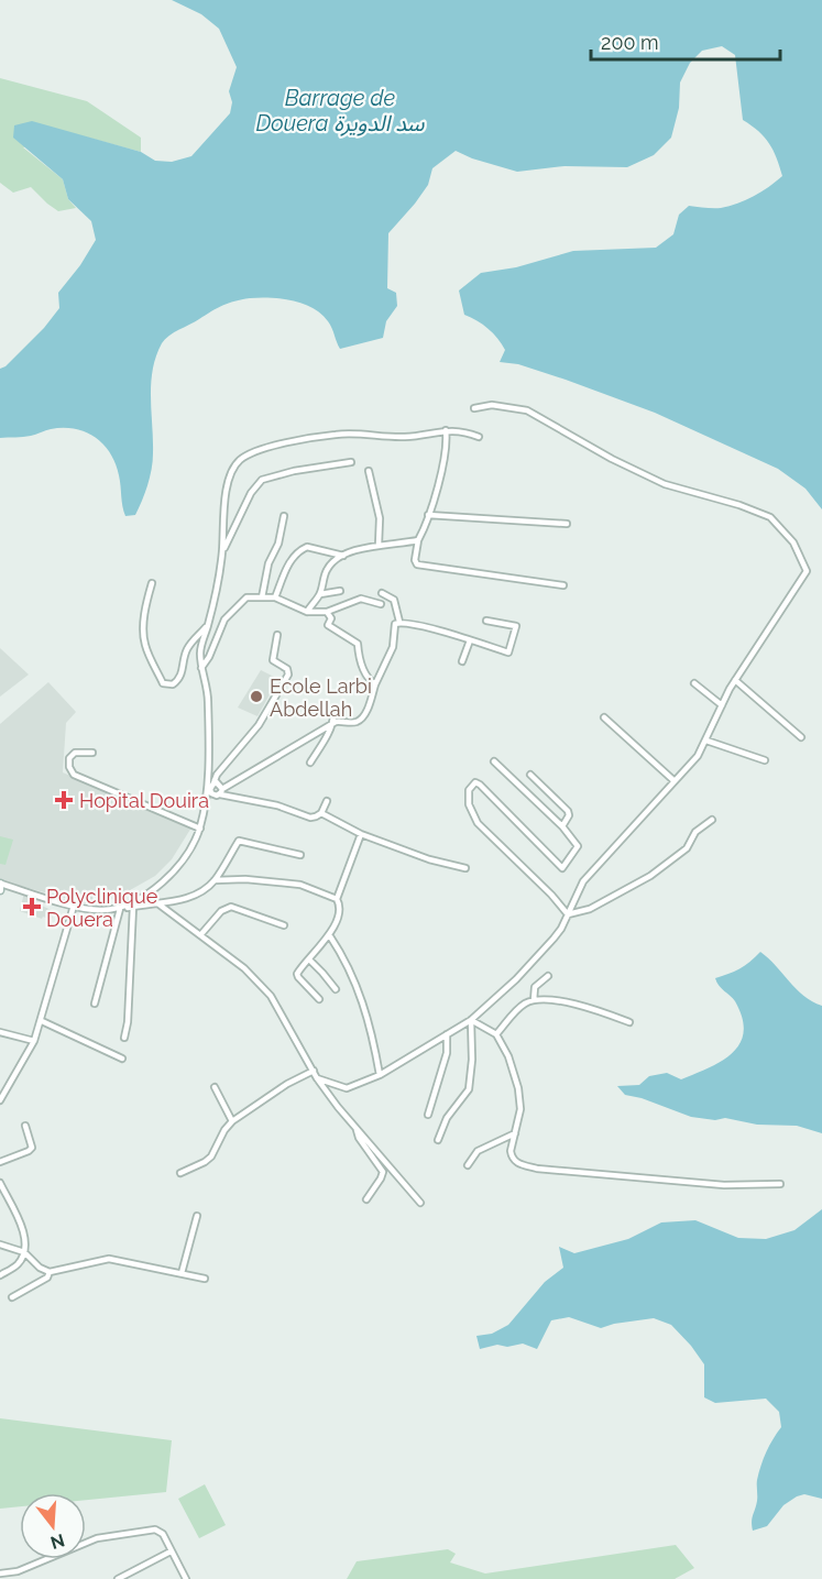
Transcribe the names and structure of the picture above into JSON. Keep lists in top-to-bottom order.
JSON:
{
  "water": ["Barrage de Douera سد الدويرة"],
  "places": {
    "other": ["Ecole Larbi Abdellah"],
    "health": ["Hopital Douira", "Polyclinique Douera"]
  },
  "scale_bar": "200 m",
  "north": "bottom"
}
